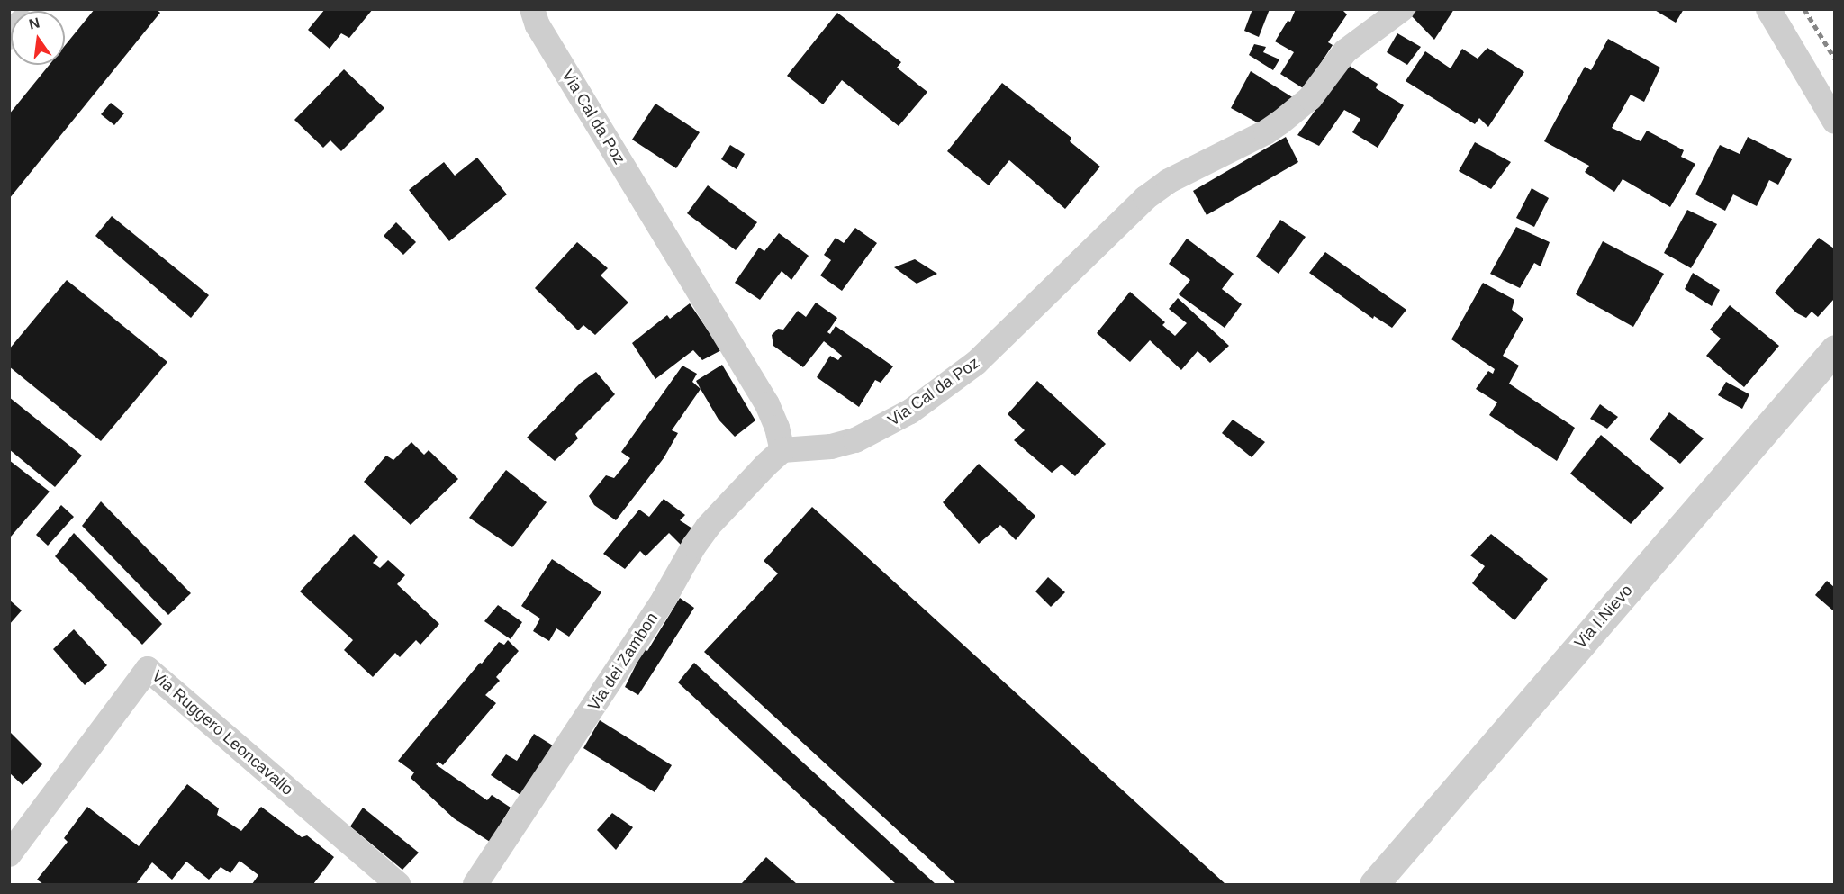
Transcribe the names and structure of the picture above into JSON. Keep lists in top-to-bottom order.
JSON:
{
  "streets": {
    "street": [
      "Via Cal da Poz",
      "Via I.Nievo",
      "Via dei Zambon",
      "Via Ruggero Leoncavallo"
    ]
  },
  "crossings": [
    ["Via Cal da Poz", "Via dei Zambon"]
  ],
  "north": "top"
}
